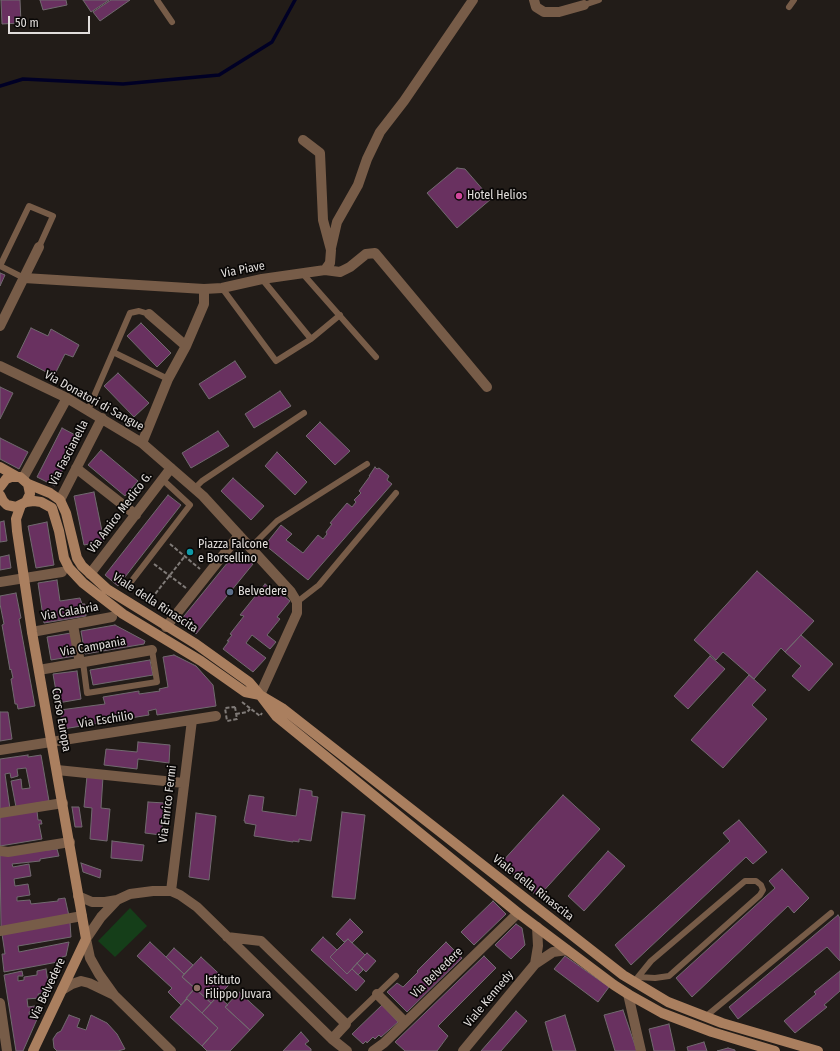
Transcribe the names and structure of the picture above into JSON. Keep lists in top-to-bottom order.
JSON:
{
  "streets": {
    "street": [
      "Via Piave",
      "Via Donatori di Sangue",
      "Via Fascianella",
      "Via Amico Medico G.",
      "Viale della Rinascita",
      "Via Calabria",
      "Via Campania",
      "Corso Europa",
      "Via Eschilio",
      "Via Enrico Fermi",
      "Via Belvedere",
      "Viale Kennedy"
    ]
  },
  "crossings": [
    ["Via Donatori di Sangue", "Via Fascianella"],
    ["Via Donatori di Sangue", "Via Amico Medico G."],
    ["Via Fascianella", "Viale della Rinascita"],
    ["Via Amico Medico G.", "Viale della Rinascita"],
    ["Viale della Rinascita", "Corso Europa"],
    ["Viale della Rinascita", "Via Belvedere"],
    ["Viale della Rinascita", "Viale Kennedy"],
    ["Via Calabria", "Corso Europa"],
    ["Via Campania", "Corso Europa"],
    ["Corso Europa", "Via Eschilio"],
    ["Corso Europa", "Via Belvedere"],
    ["Via Eschilio", "Via Enrico Fermi"]
  ],
  "places": [
    "Hotel Helios",
    "Piazza Falcone e Borsellino",
    "Belvedere",
    "Istituto Filippo Juvara"
  ],
  "scale_bar": "50 m"
}
